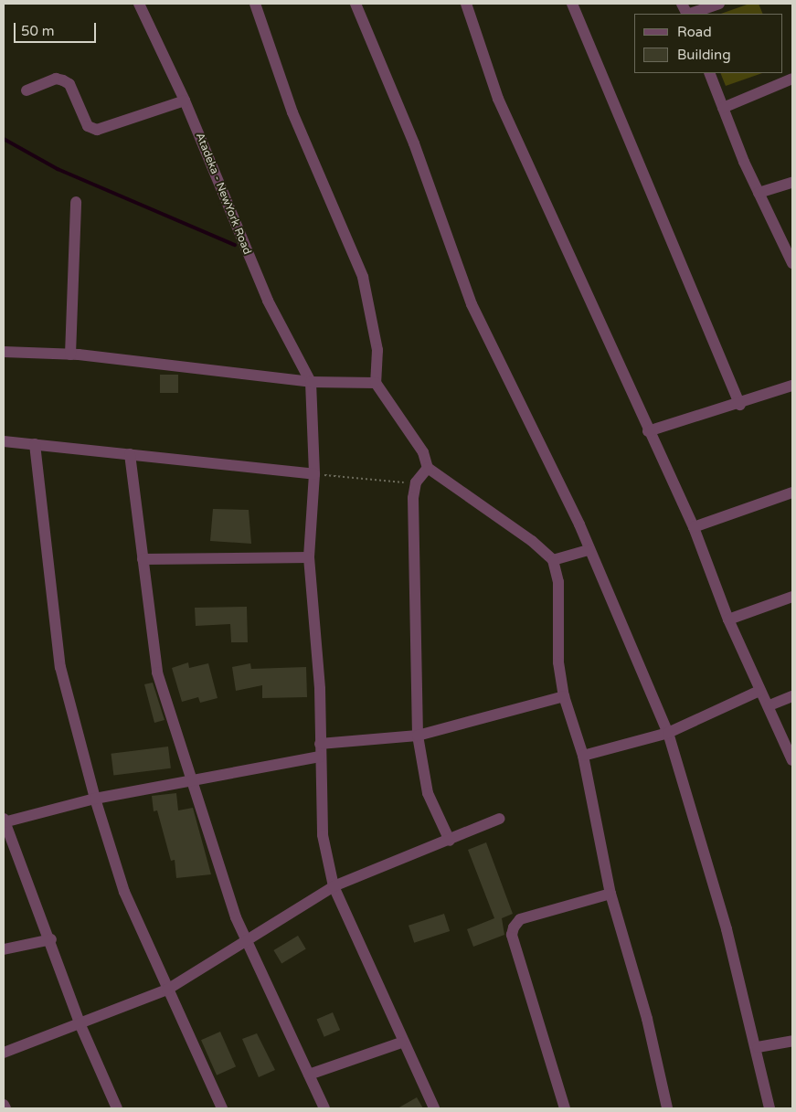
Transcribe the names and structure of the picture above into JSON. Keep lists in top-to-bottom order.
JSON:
{
  "streets": {
    "street": ["Atadeka - NewYork Road"]
  },
  "legend": ["Road", "Building"],
  "scale_bar": "50 m"
}
